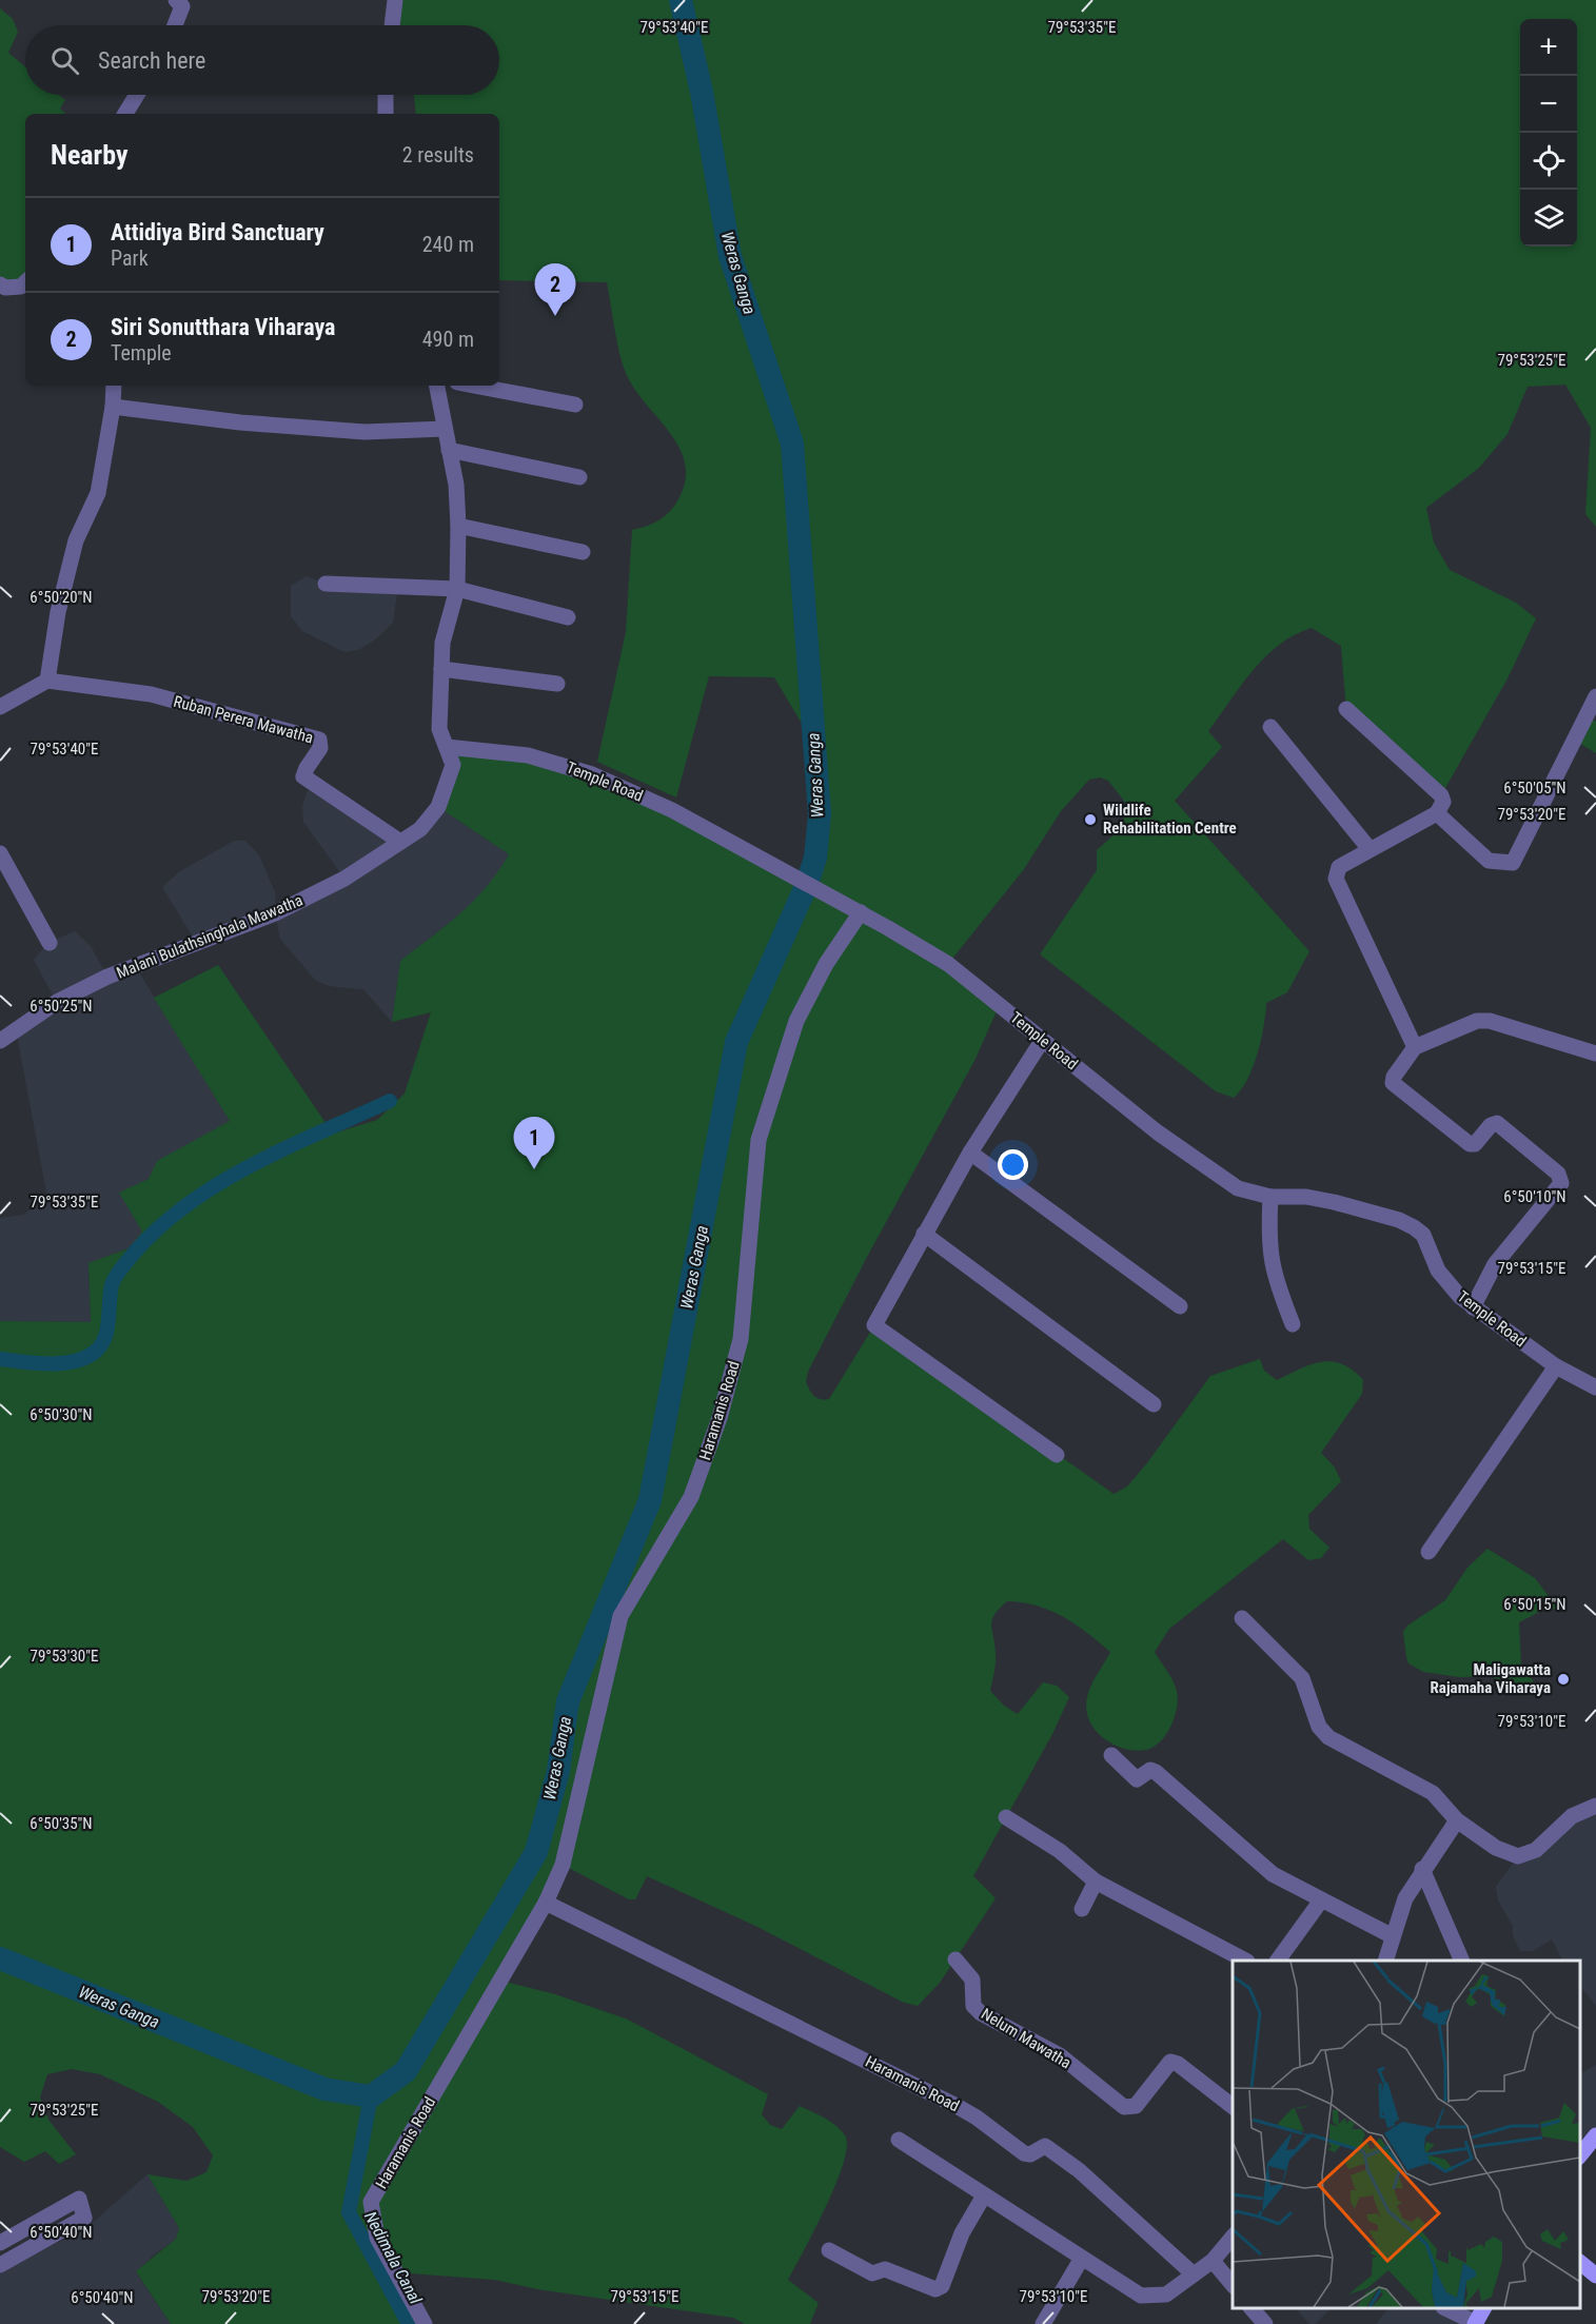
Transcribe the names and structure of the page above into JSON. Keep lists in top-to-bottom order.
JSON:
{
  "streets": {
    "street": [
      "Ruban Perera Mawatha",
      "Temple Road",
      "Malani Bulathsinghala Mawatha",
      "Haramanis Road",
      "Nelum Mawatha"
    ]
  },
  "crossings": [
    ["Ruban Perera Mawatha", "Malani Bulathsinghala Mawatha"],
    ["Temple Road", "Malani Bulathsinghala Mawatha"],
    ["Temple Road", "Haramanis Road"]
  ],
  "water": ["Weras Ganga", "Nedimala Canal"],
  "places": ["Wildlife Rehabilitation Centre", "Maligawatta Rajamaha Viharaya"],
  "page": {
    "map_buttons": ["+", "−"],
    "search": "Search here",
    "heading": ["Nearby", "2 results"],
    "list": [
      {
        "mark": "1",
        "name": "Attidiya Bird Sanctuary",
        "note": "Park",
        "value": "240 m"
      },
      {
        "mark": "2",
        "name": "Siri Sonutthara Viharaya",
        "note": "Temple",
        "value": "490 m"
      }
    ],
    "pins": ["2", "1"]
  },
  "coordinates": [
    "79°53'40\"E",
    "79°53'35\"E",
    "79°53'25\"E",
    "6°50'20\"N",
    "6°50'05\"N",
    "79°53'20\"E",
    "6°50'25\"N",
    "6°50'10\"N",
    "79°53'15\"E",
    "6°50'30\"N",
    "6°50'15\"N",
    "79°53'30\"E",
    "79°53'10\"E",
    "6°50'35\"N",
    "6°50'40\"N"
  ]
}
